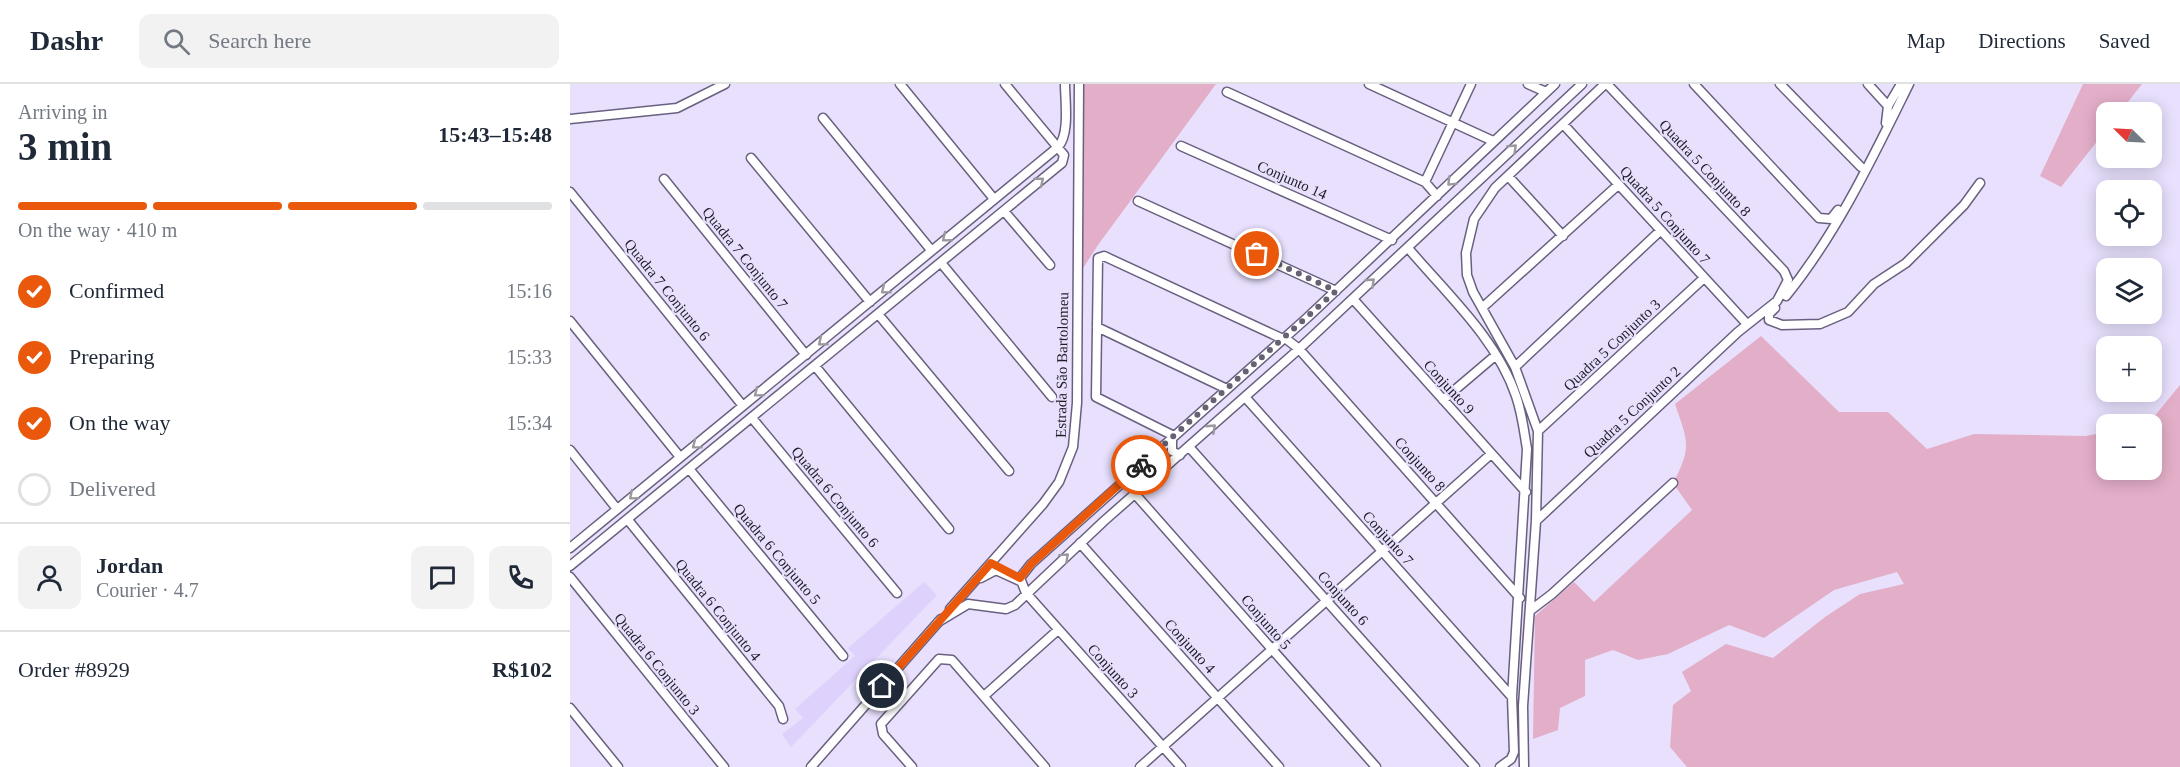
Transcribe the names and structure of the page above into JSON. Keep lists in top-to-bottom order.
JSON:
{
  "streets": {
    "street": [
      "Quadra 5 Conjunto 8",
      "Conjunto 14",
      "Quadra 5 Conjunto 7",
      "Quadra 7 Conjunto 7",
      "Quadra 7 Conjunto 6",
      "Quadra 5 Conjunto 3",
      "Estrada São Bartolomeu",
      "Conjunto 9",
      "Quadra 5 Conjunto 2",
      "Conjunto 8",
      "Quadra 6 Conjunto 6",
      "Conjunto 7",
      "Quadra 6 Conjunto 5",
      "Conjunto 6",
      "Quadra 6 Conjunto 4",
      "Conjunto 5",
      "Conjunto 4",
      "Quadra 6 Conjunto 3",
      "Conjunto 3"
    ]
  },
  "crossings": [
    ["Quadra 5 Conjunto 8", "Quadra 5 Conjunto 2"],
    ["Quadra 5 Conjunto 7", "Quadra 5 Conjunto 3"],
    ["Quadra 5 Conjunto 7", "Quadra 5 Conjunto 2"]
  ],
  "north": "top left",
  "page": {
    "header": "Dashr",
    "search": "Search here",
    "nav": ["Map", "Directions", "Saved"],
    "heading": ["3 min", "Arriving in", "15:43–15:48"],
    "panel": [
      "Jordan",
      "Courier · 4.7",
      "Order #8929",
      "R$102"
    ],
    "map_buttons": ["+", "−"],
    "bar": "On the way · 410 m",
    "list": [
      ["Confirmed", "15:16"],
      ["Preparing", "15:33"],
      ["On the way", "15:34"],
      "Delivered"
    ]
  }
}
